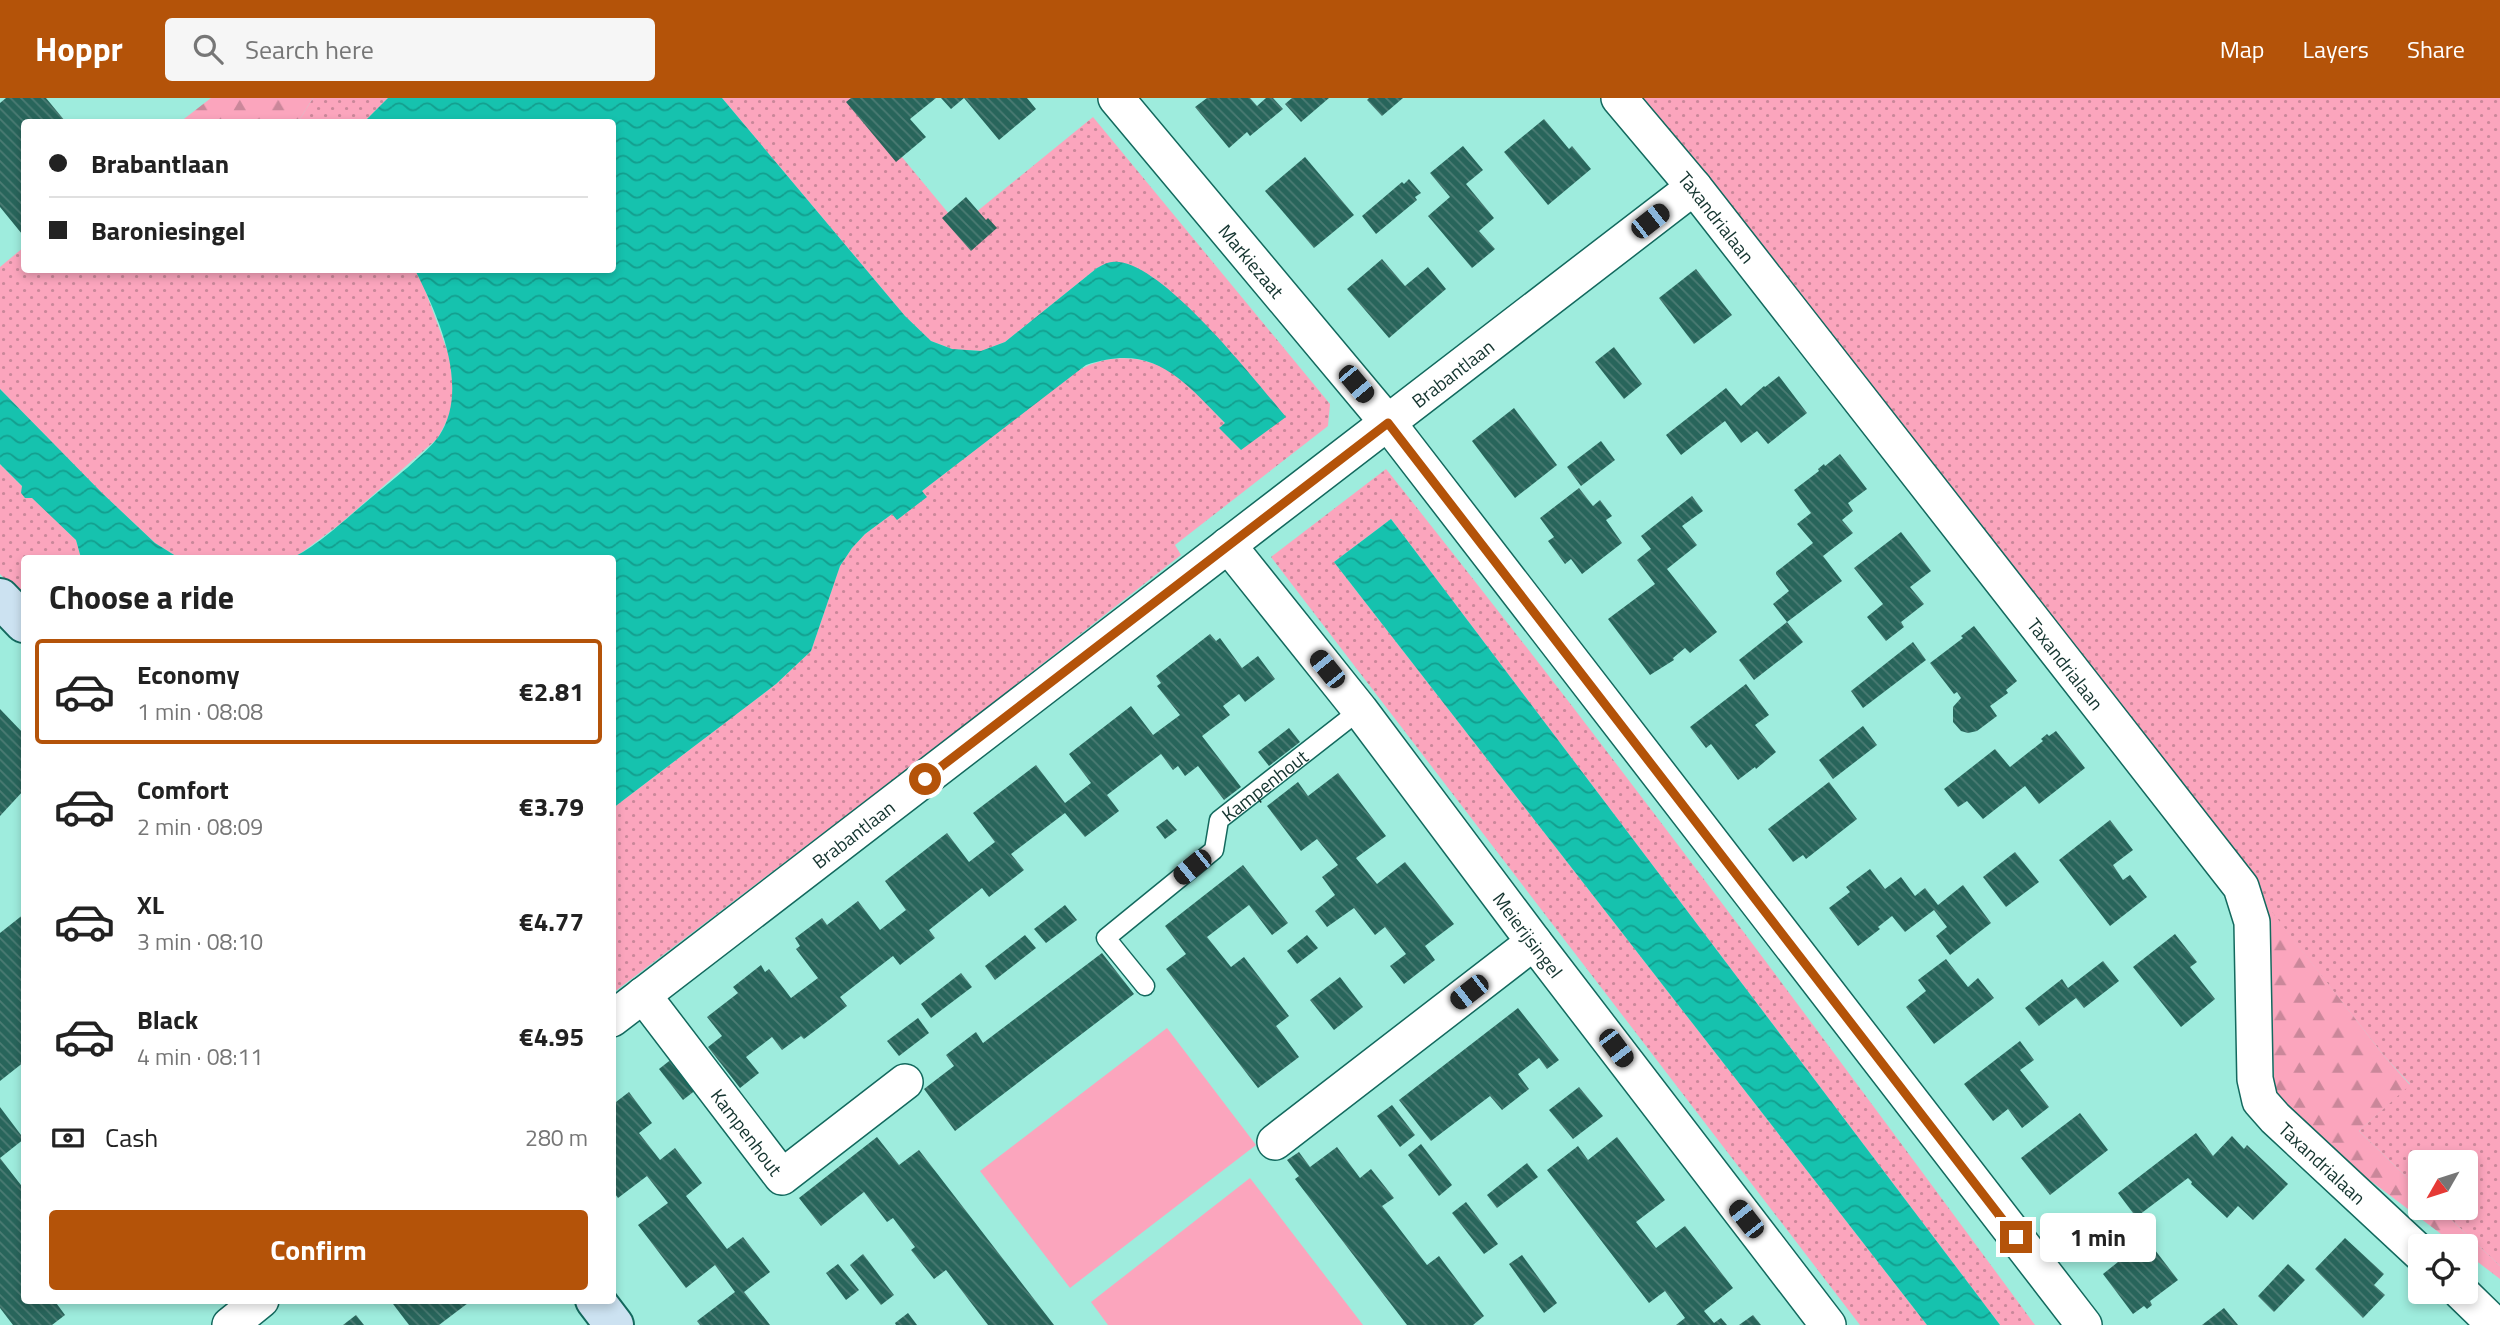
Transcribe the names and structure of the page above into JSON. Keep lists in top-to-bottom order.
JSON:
{
  "streets": {
    "street": [
      "Taxandrialaan",
      "Markiezaat",
      "Brabantlaan",
      "Kampenhout",
      "Meierijsingel"
    ]
  },
  "crossings": [
    ["Taxandrialaan", "Brabantlaan"],
    ["Markiezaat", "Brabantlaan"],
    ["Brabantlaan", "Kampenhout"],
    ["Brabantlaan", "Meierijsingel"],
    ["Kampenhout", "Meierijsingel"]
  ],
  "north": "bottom left",
  "page": {
    "header": "Hoppr",
    "search": "Search here",
    "nav": ["Map", "Layers", "Share"],
    "banner": ["Brabantlaan", "Baroniesingel"],
    "heading": "Choose a ride",
    "list": [
      {
        "name": "Economy",
        "note": "1 min · 08:08",
        "value": "€2.81"
      },
      {
        "name": "Comfort",
        "note": "2 min · 08:09",
        "value": "€3.79"
      },
      {
        "name": "XL",
        "note": "3 min · 08:10",
        "value": "€4.77"
      },
      {
        "name": "Black",
        "note": "4 min · 08:11",
        "value": "€4.95"
      }
    ],
    "pay": ["Cash", "280 m"],
    "buttons": "Confirm",
    "bubble": "1 min"
  }
}
